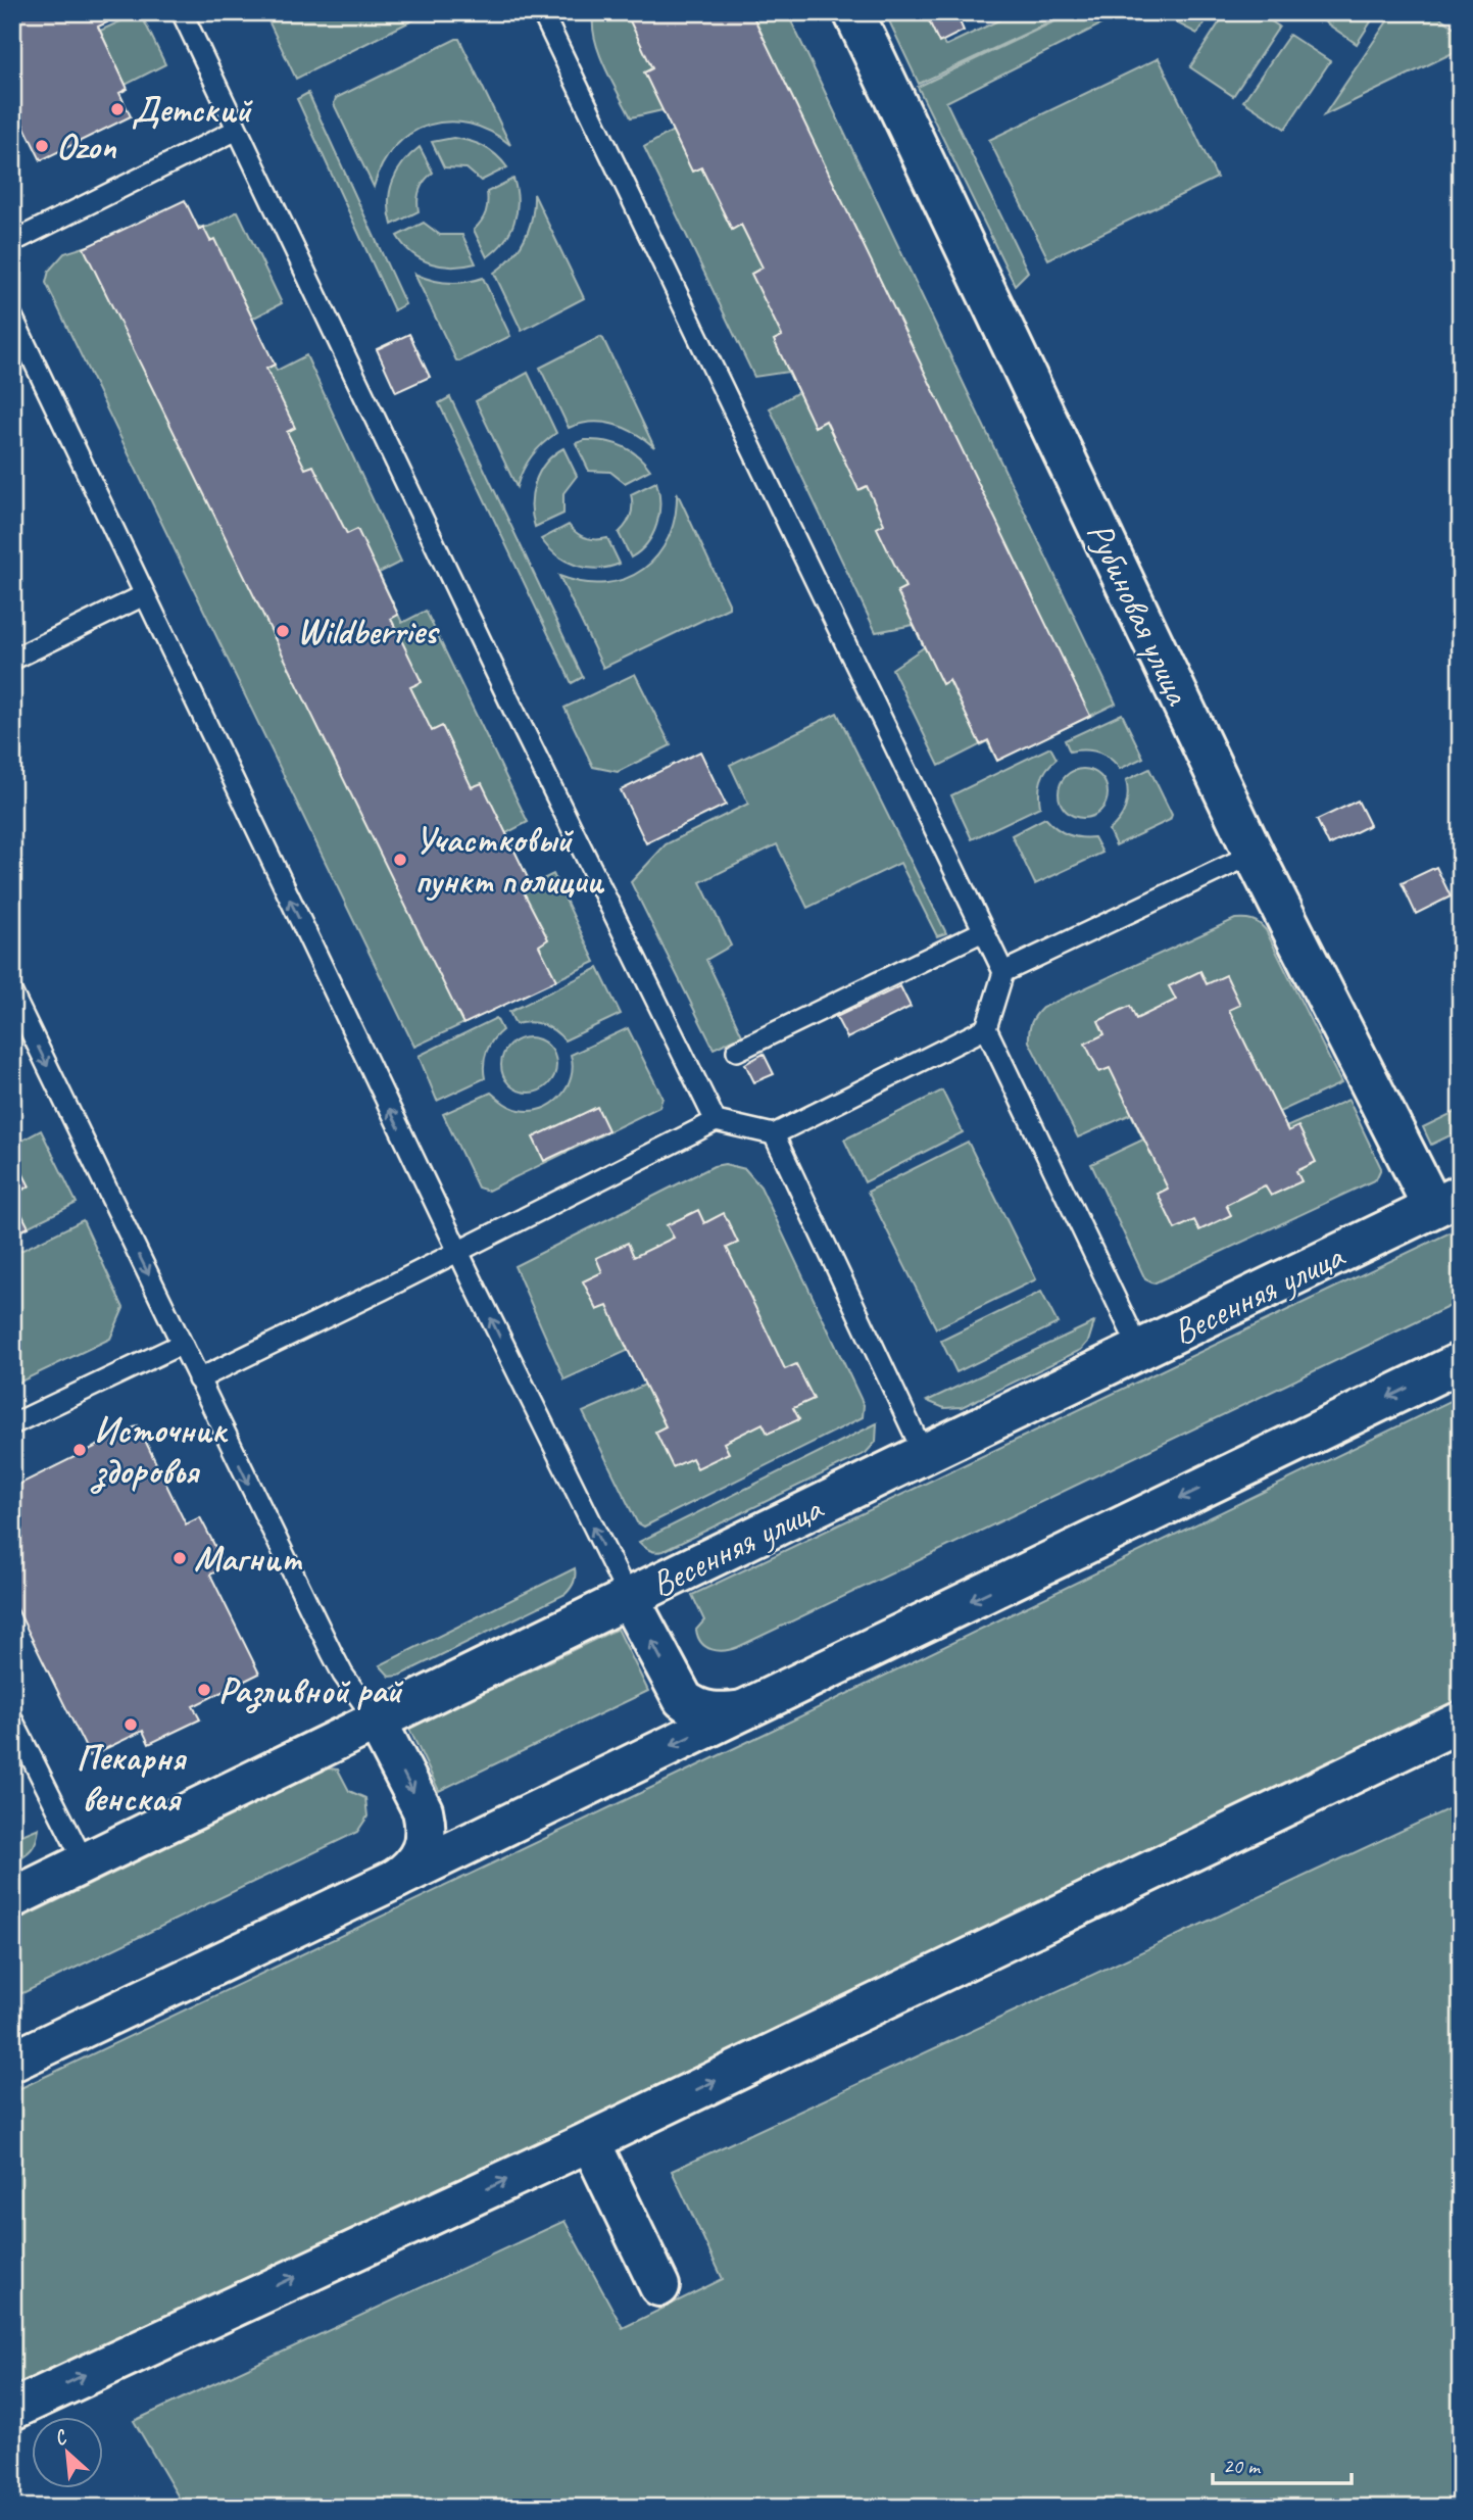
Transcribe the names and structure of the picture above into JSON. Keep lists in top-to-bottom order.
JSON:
{
  "streets": {
    "street": ["Рубиновая улица", "Весенняя улица"]
  },
  "crossings": [
    ["Рубиновая улица", "Весенняя улица"]
  ],
  "places": [
    "Детский",
    "Ozon",
    "Wildberries",
    "Участковый пункт полиции",
    "Источник здоровья",
    "Магнит",
    "Разливной рай",
    "Пекарня венская"
  ],
  "scale_bar": "20 m",
  "north": "top left"
}
